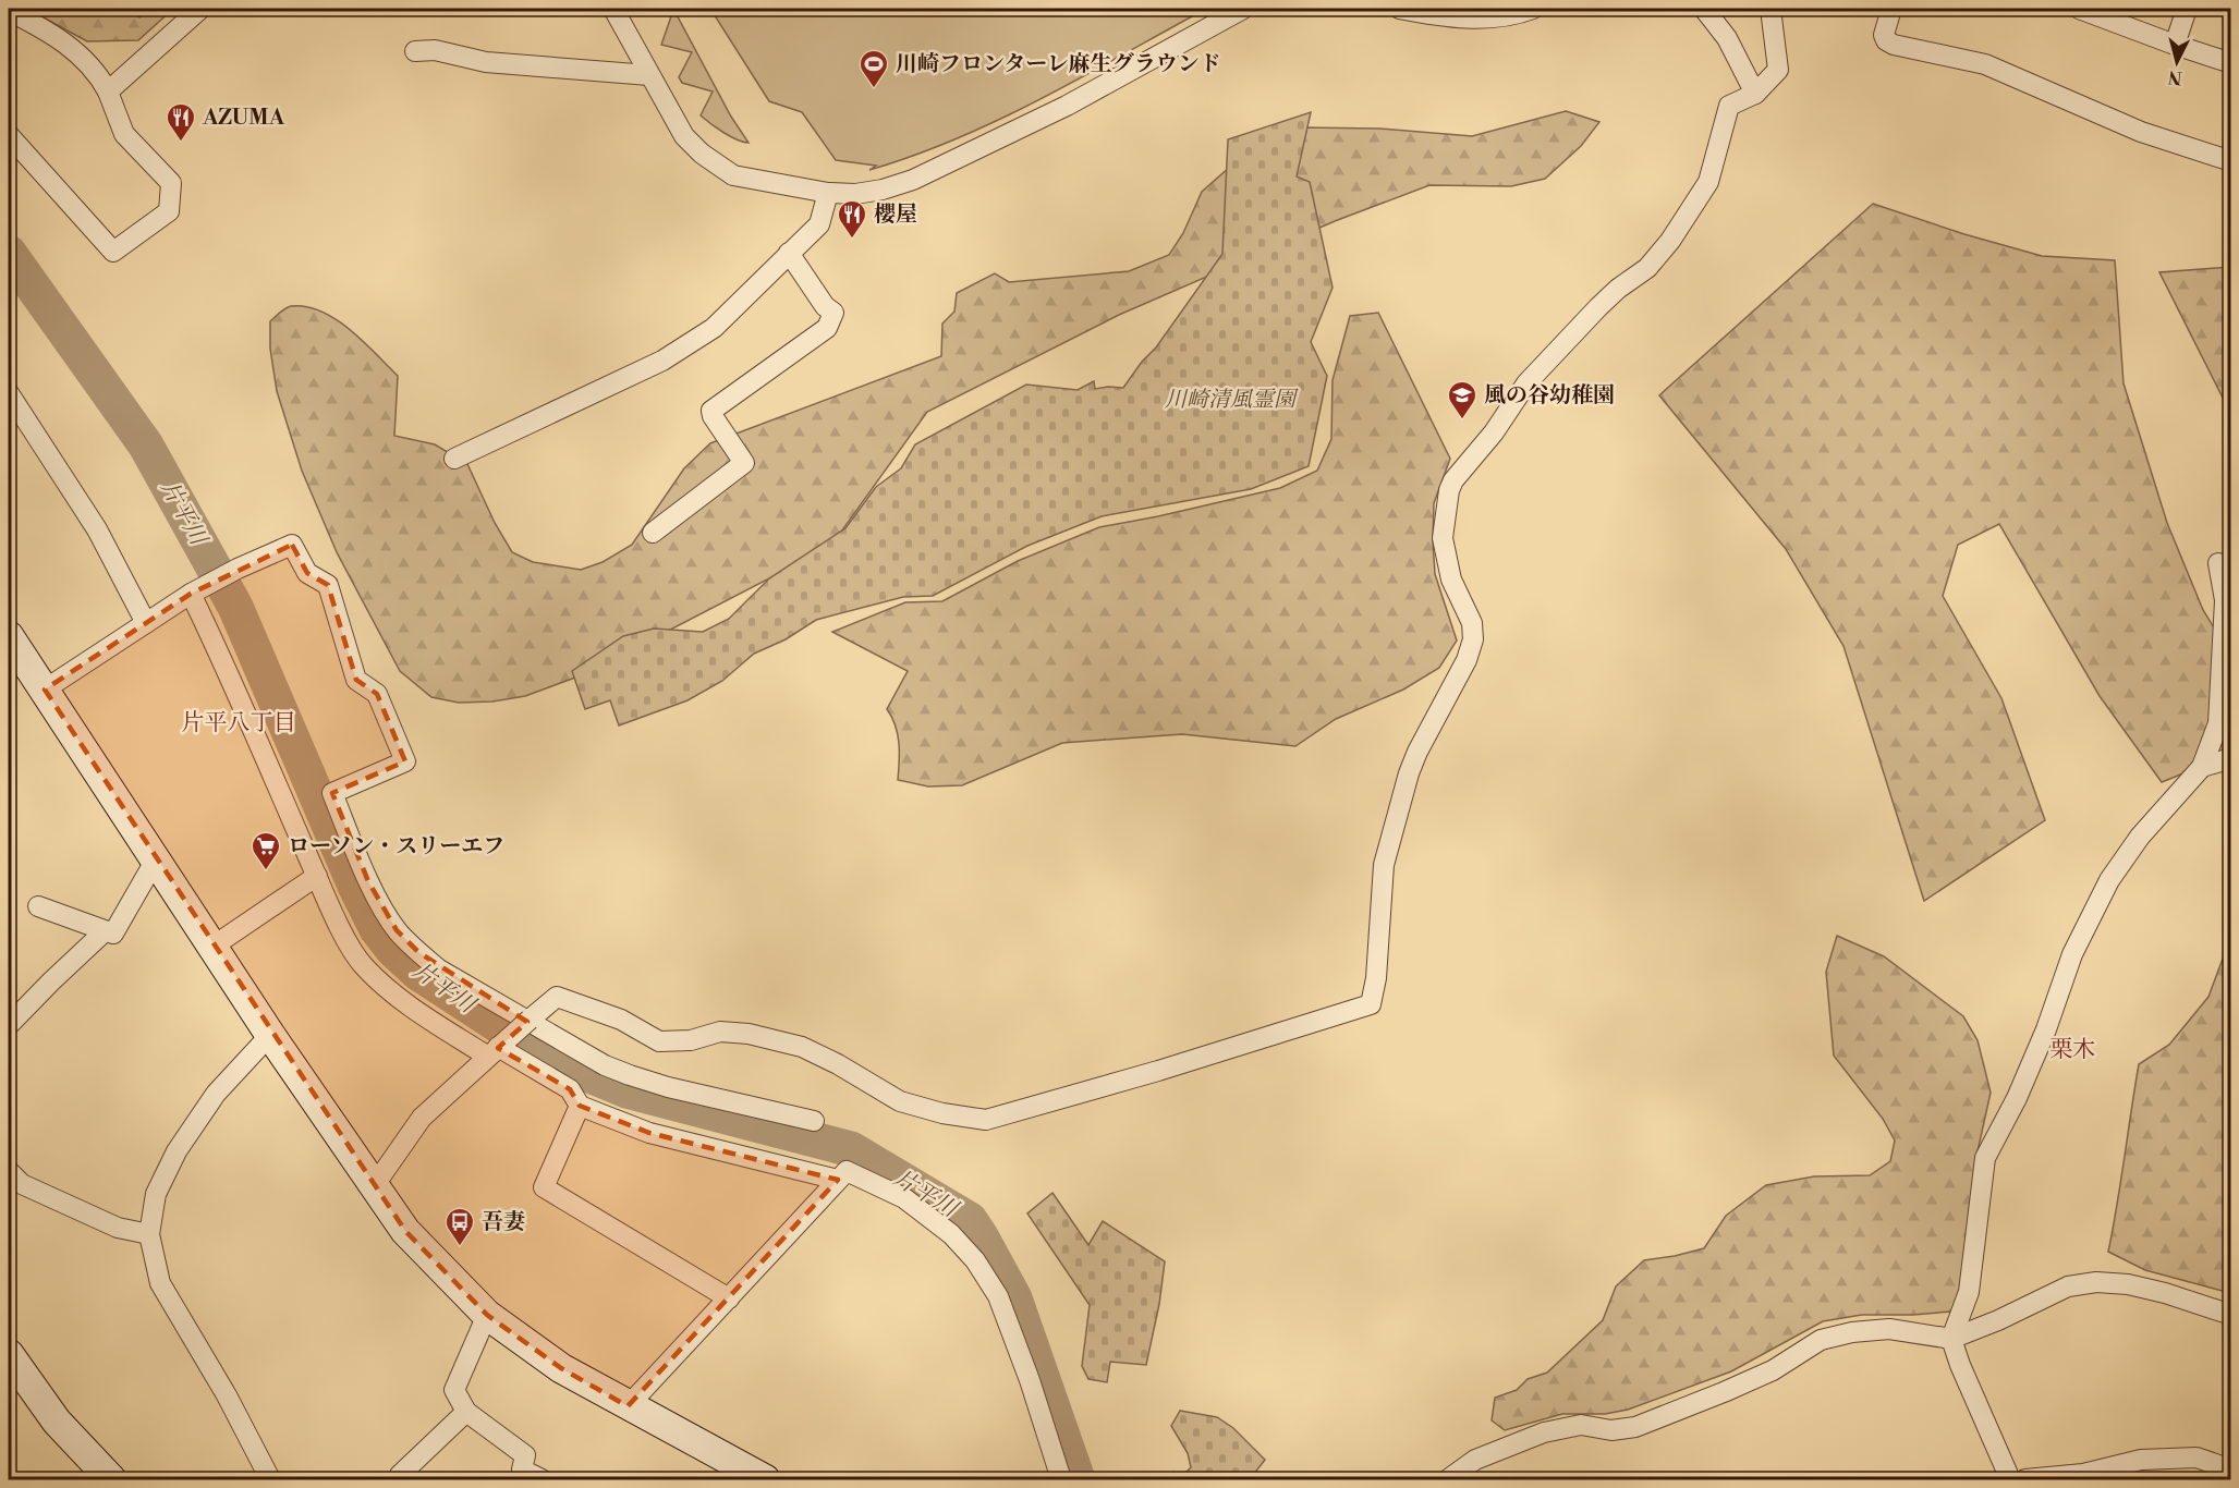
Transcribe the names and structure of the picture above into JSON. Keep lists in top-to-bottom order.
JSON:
{
  "districts": ["片平八丁目", "栗木"],
  "water": ["片平川"],
  "parks": ["川崎清風霊園"],
  "places": {
    "sports": ["川崎フロンターレ麻生グラウンド"],
    "restaurant": ["AZUMA", "櫻屋"],
    "school or university": ["風の谷幼稚園"],
    "supermarket": ["ローソン・スリーエフ"],
    "bus stop": ["吾妻"]
  },
  "north": "bottom"
}
